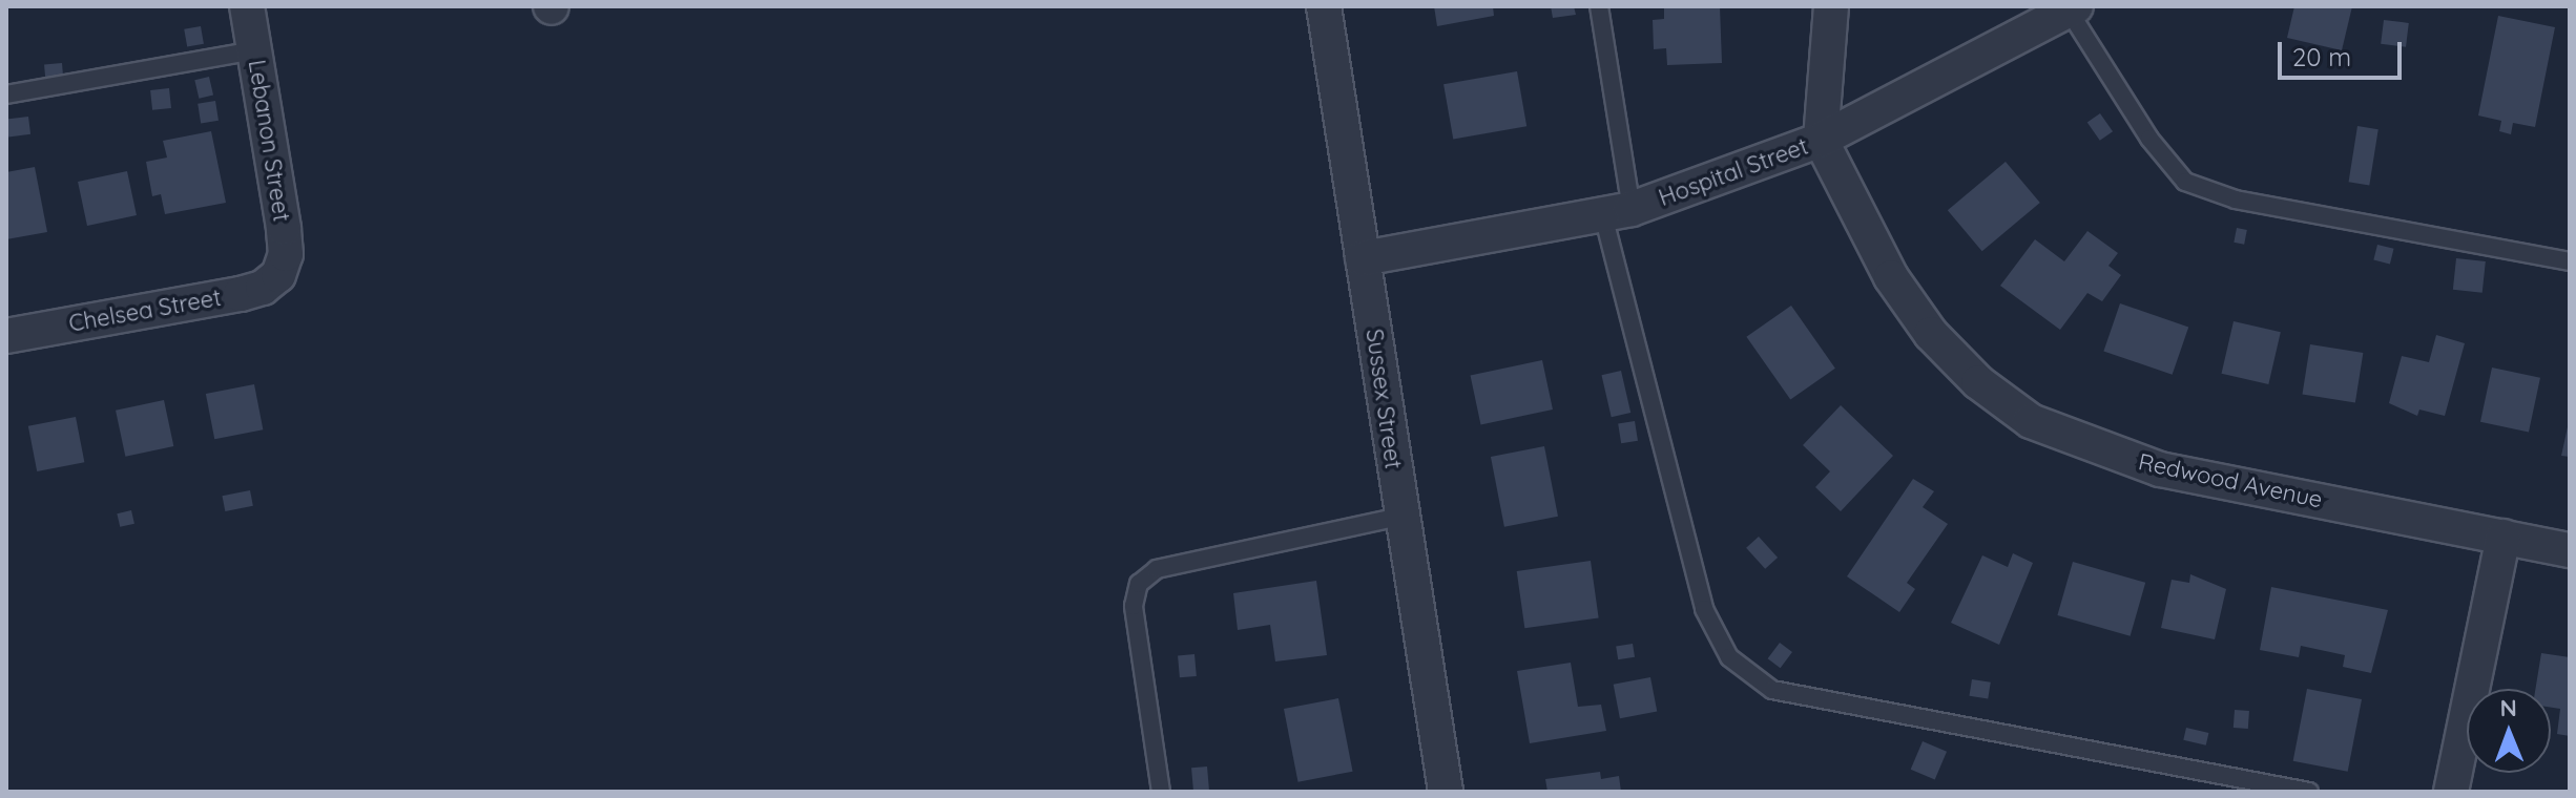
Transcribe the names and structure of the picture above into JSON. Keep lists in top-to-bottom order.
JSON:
{
  "streets": {
    "street": [
      "Lebanon Street",
      "Hospital Street",
      "Chelsea Street",
      "Sussex Street",
      "Redwood Avenue"
    ]
  },
  "crossings": [
    ["Lebanon Street", "Chelsea Street"],
    ["Hospital Street", "Sussex Street"],
    ["Hospital Street", "Redwood Avenue"]
  ],
  "scale_bar": "20 m",
  "north": "top"
}
